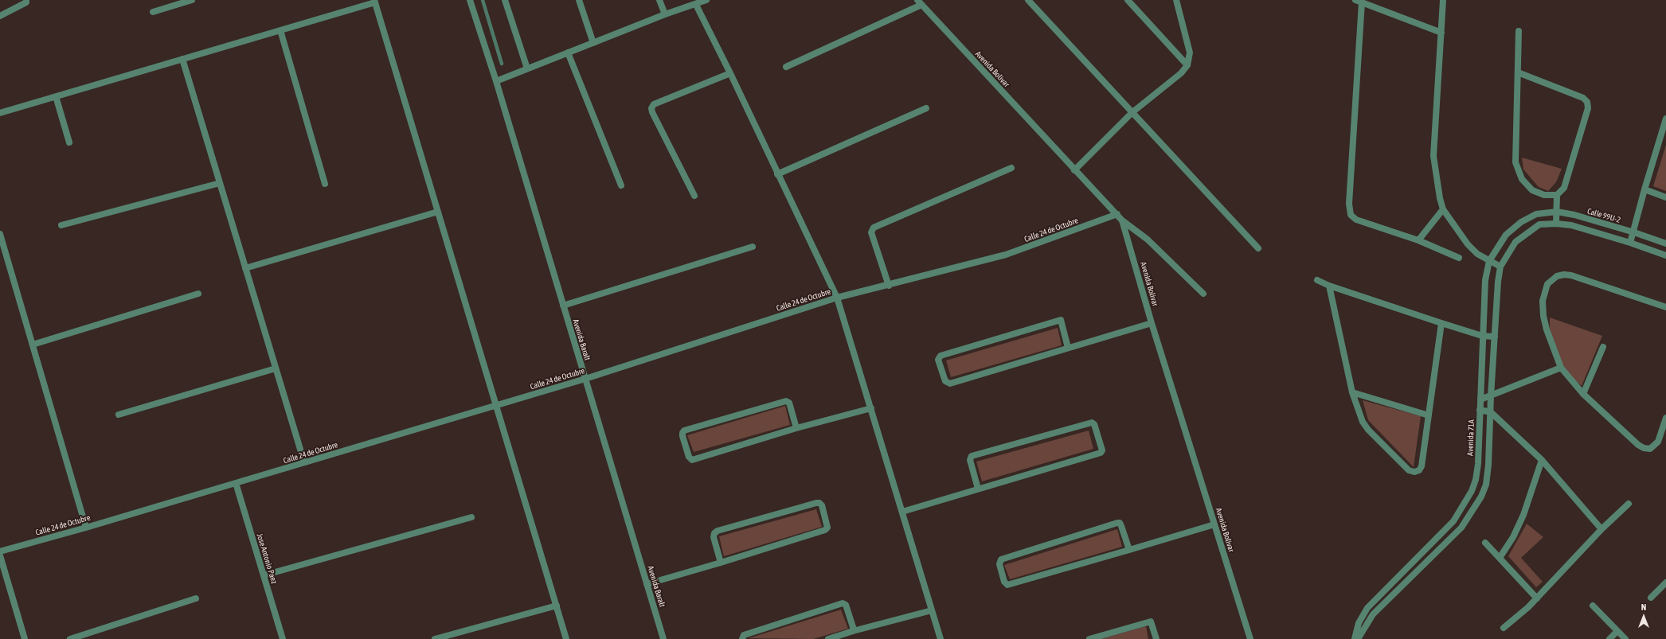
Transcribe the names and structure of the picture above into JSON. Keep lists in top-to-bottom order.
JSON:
{
  "streets": {
    "street": [
      "Avenida Bolivar",
      "Calle 99U-2",
      "Calle 24 de Octubre",
      "Avenida Baralt",
      "Avenida 71A",
      "Jose Antonio Paez"
    ]
  },
  "crossings": [
    ["Avenida Bolivar", "Calle 24 de Octubre"],
    ["Calle 99U-2", "Avenida 71A"],
    ["Calle 24 de Octubre", "Avenida Baralt"],
    ["Calle 24 de Octubre", "Jose Antonio Paez"]
  ],
  "north": "top"
}
